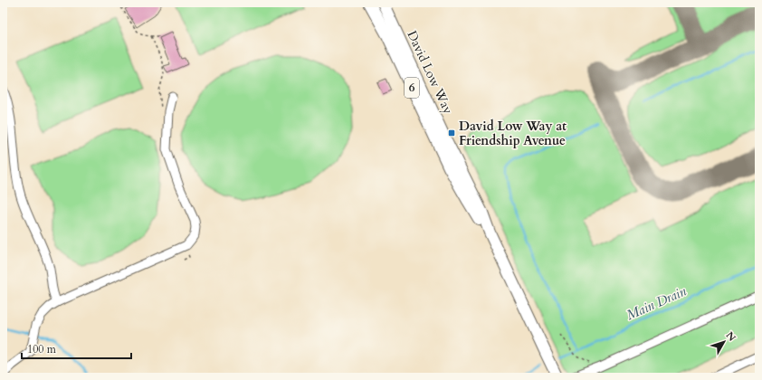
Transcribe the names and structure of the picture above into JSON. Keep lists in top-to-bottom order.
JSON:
{
  "streets": {
    "main road": ["David Low Way", "6"]
  },
  "water": ["Main Drain"],
  "places": {
    "transit": ["David Low Way at Friendship Avenue"]
  },
  "scale_bar": "100 m",
  "north": "top right"
}
